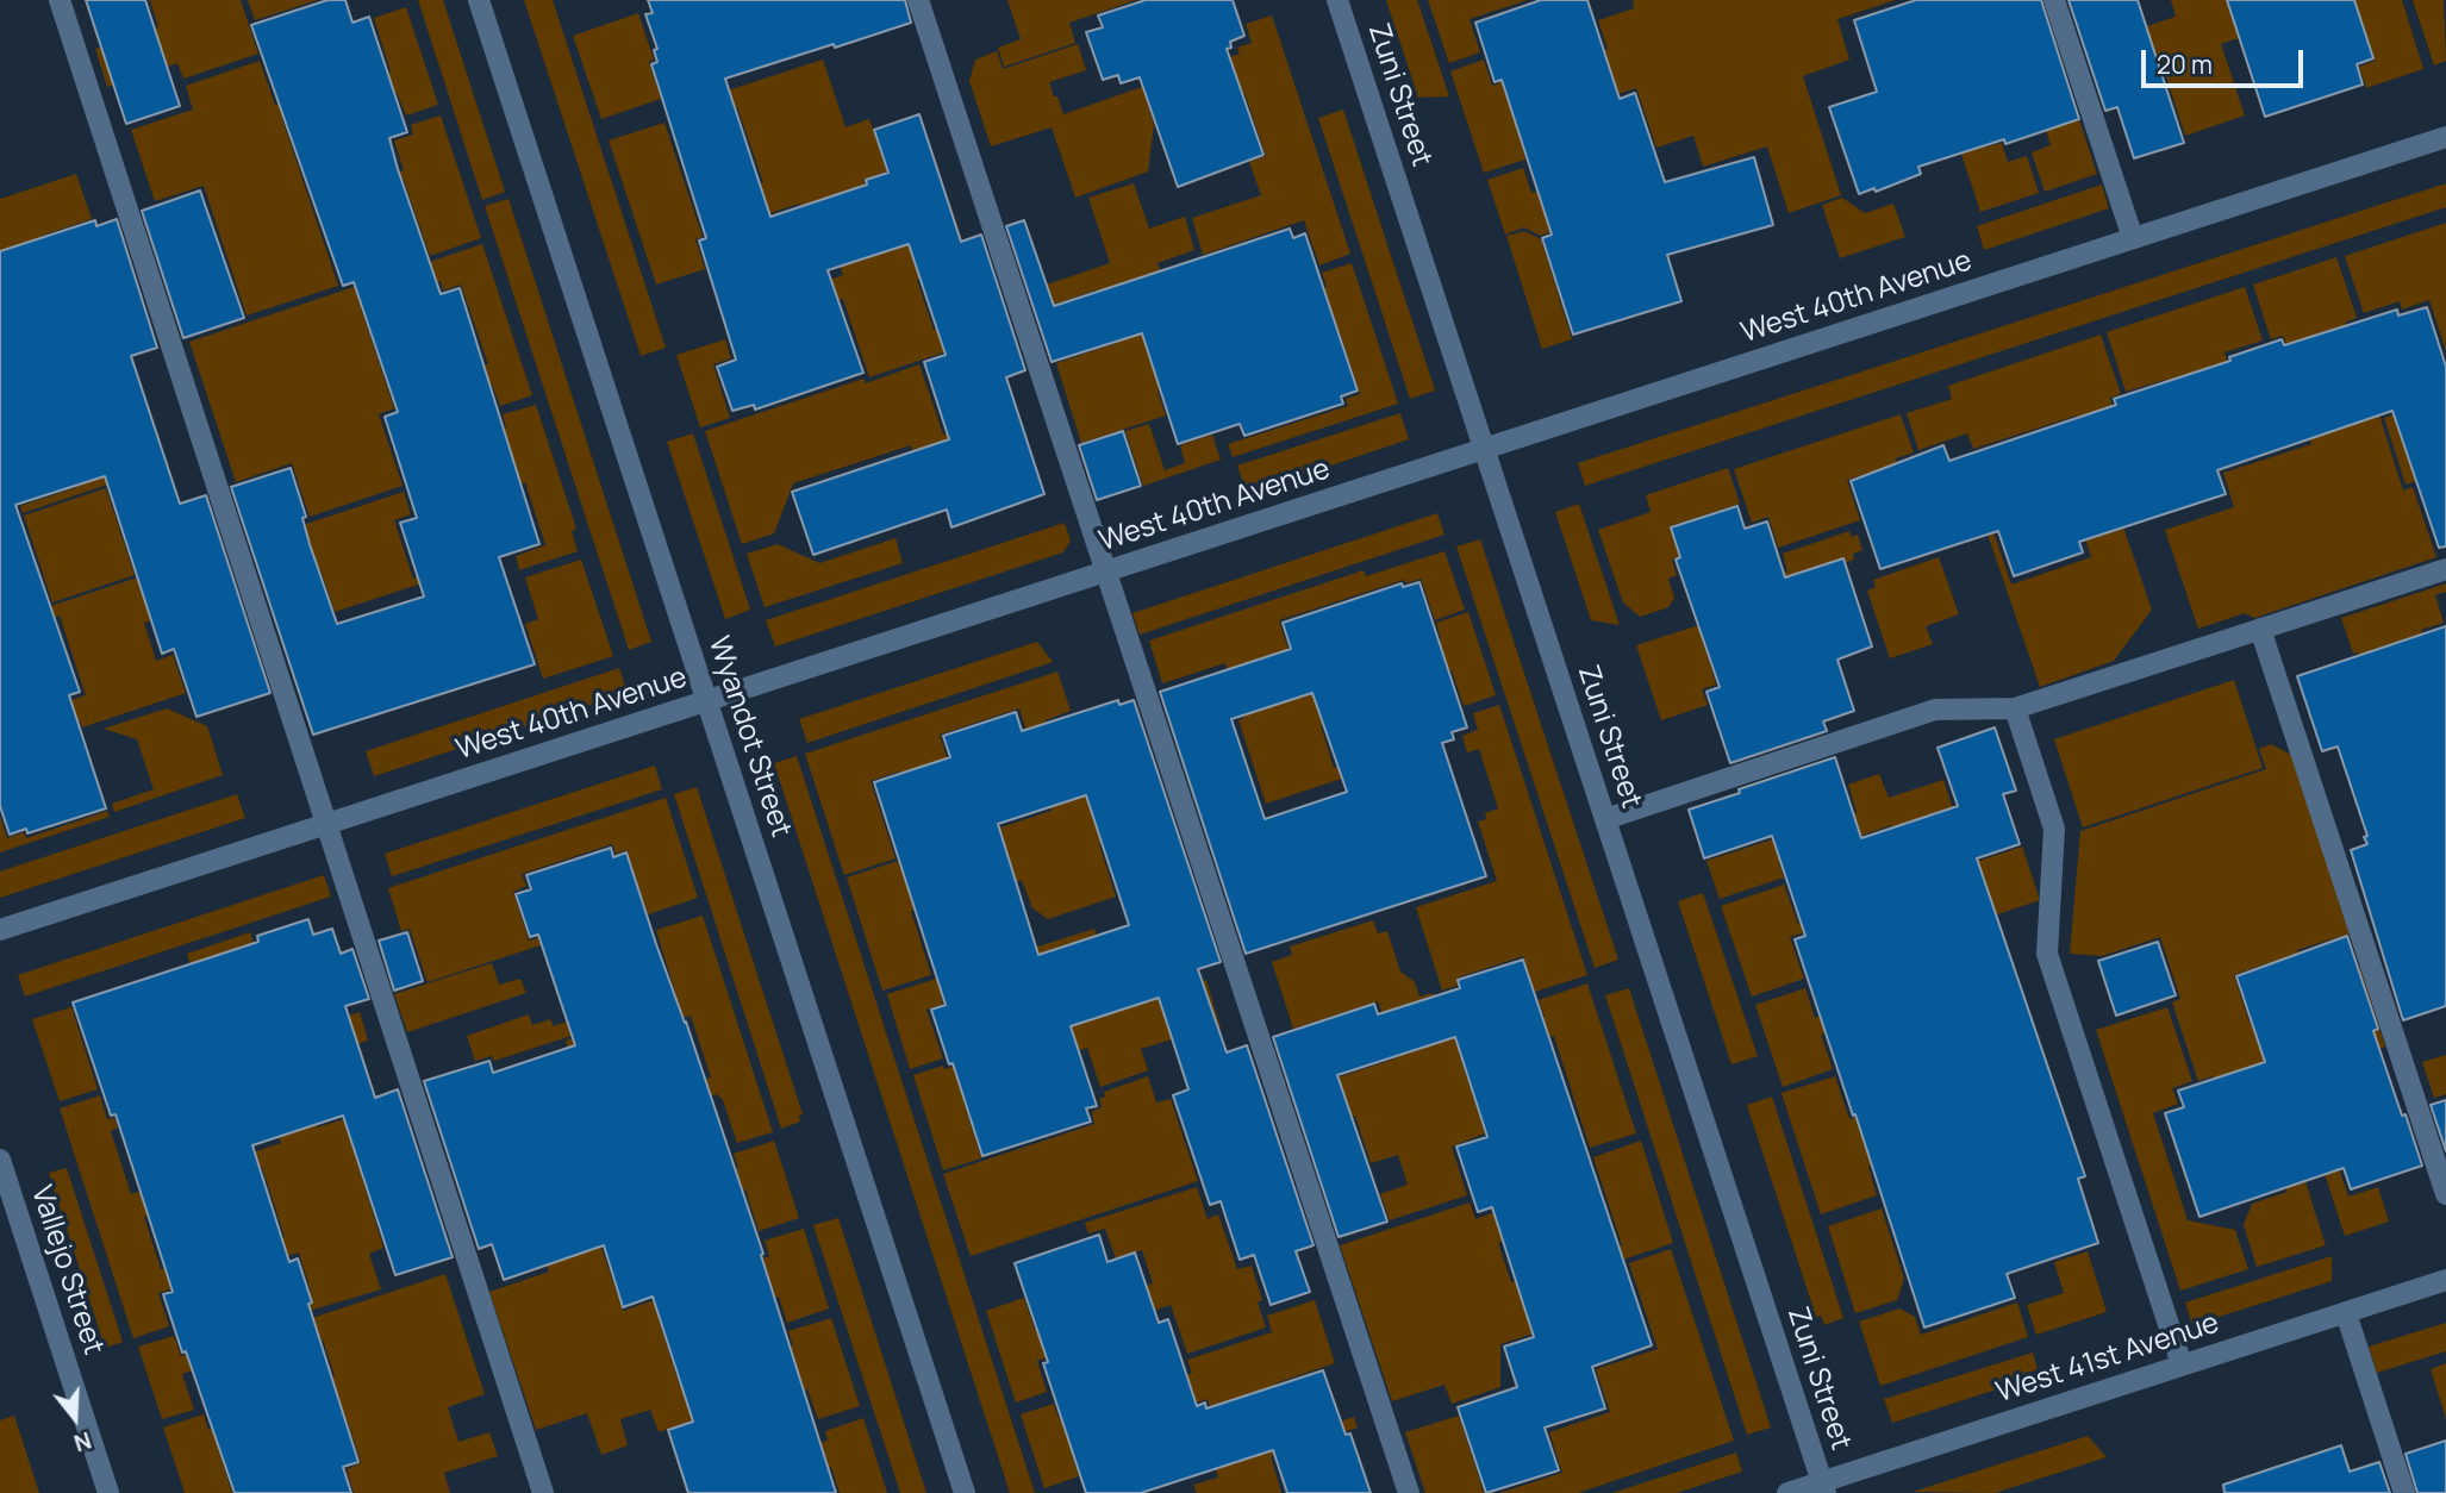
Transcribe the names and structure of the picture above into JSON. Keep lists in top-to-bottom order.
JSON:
{
  "streets": {
    "street": [
      "Zuni Street",
      "West 40th Avenue",
      "Wyandot Street",
      "Vallejo Street",
      "West 41st Avenue"
    ]
  },
  "crossings": [
    ["Zuni Street", "West 40th Avenue"],
    ["Zuni Street", "West 41st Avenue"],
    ["West 40th Avenue", "Wyandot Street"]
  ],
  "scale_bar": "20 m",
  "north": "bottom"
}
